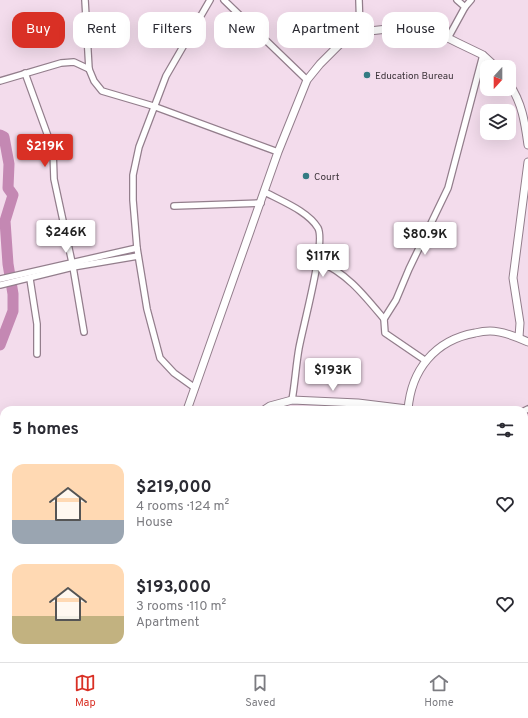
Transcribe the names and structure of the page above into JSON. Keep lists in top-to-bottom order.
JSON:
{
  "places": ["Education Bureau", "Court"],
  "north": "bottom",
  "page": {
    "chip": [
      "Buy",
      "Rent",
      "Filters",
      "New",
      "Apartment",
      "House"
    ],
    "price": [
      "$219K",
      "$246K",
      "$80.9K",
      "$117K",
      "$193K"
    ],
    "heading": "5 homes",
    "list": [
      {
        "name": "$219,000",
        "note": "4 rooms · 124 m² · House"
      },
      {
        "name": "$193,000",
        "note": "3 rooms · 110 m² · Apartment"
      }
    ],
    "tabs": ["Map", "Saved", "Home"]
  }
}
